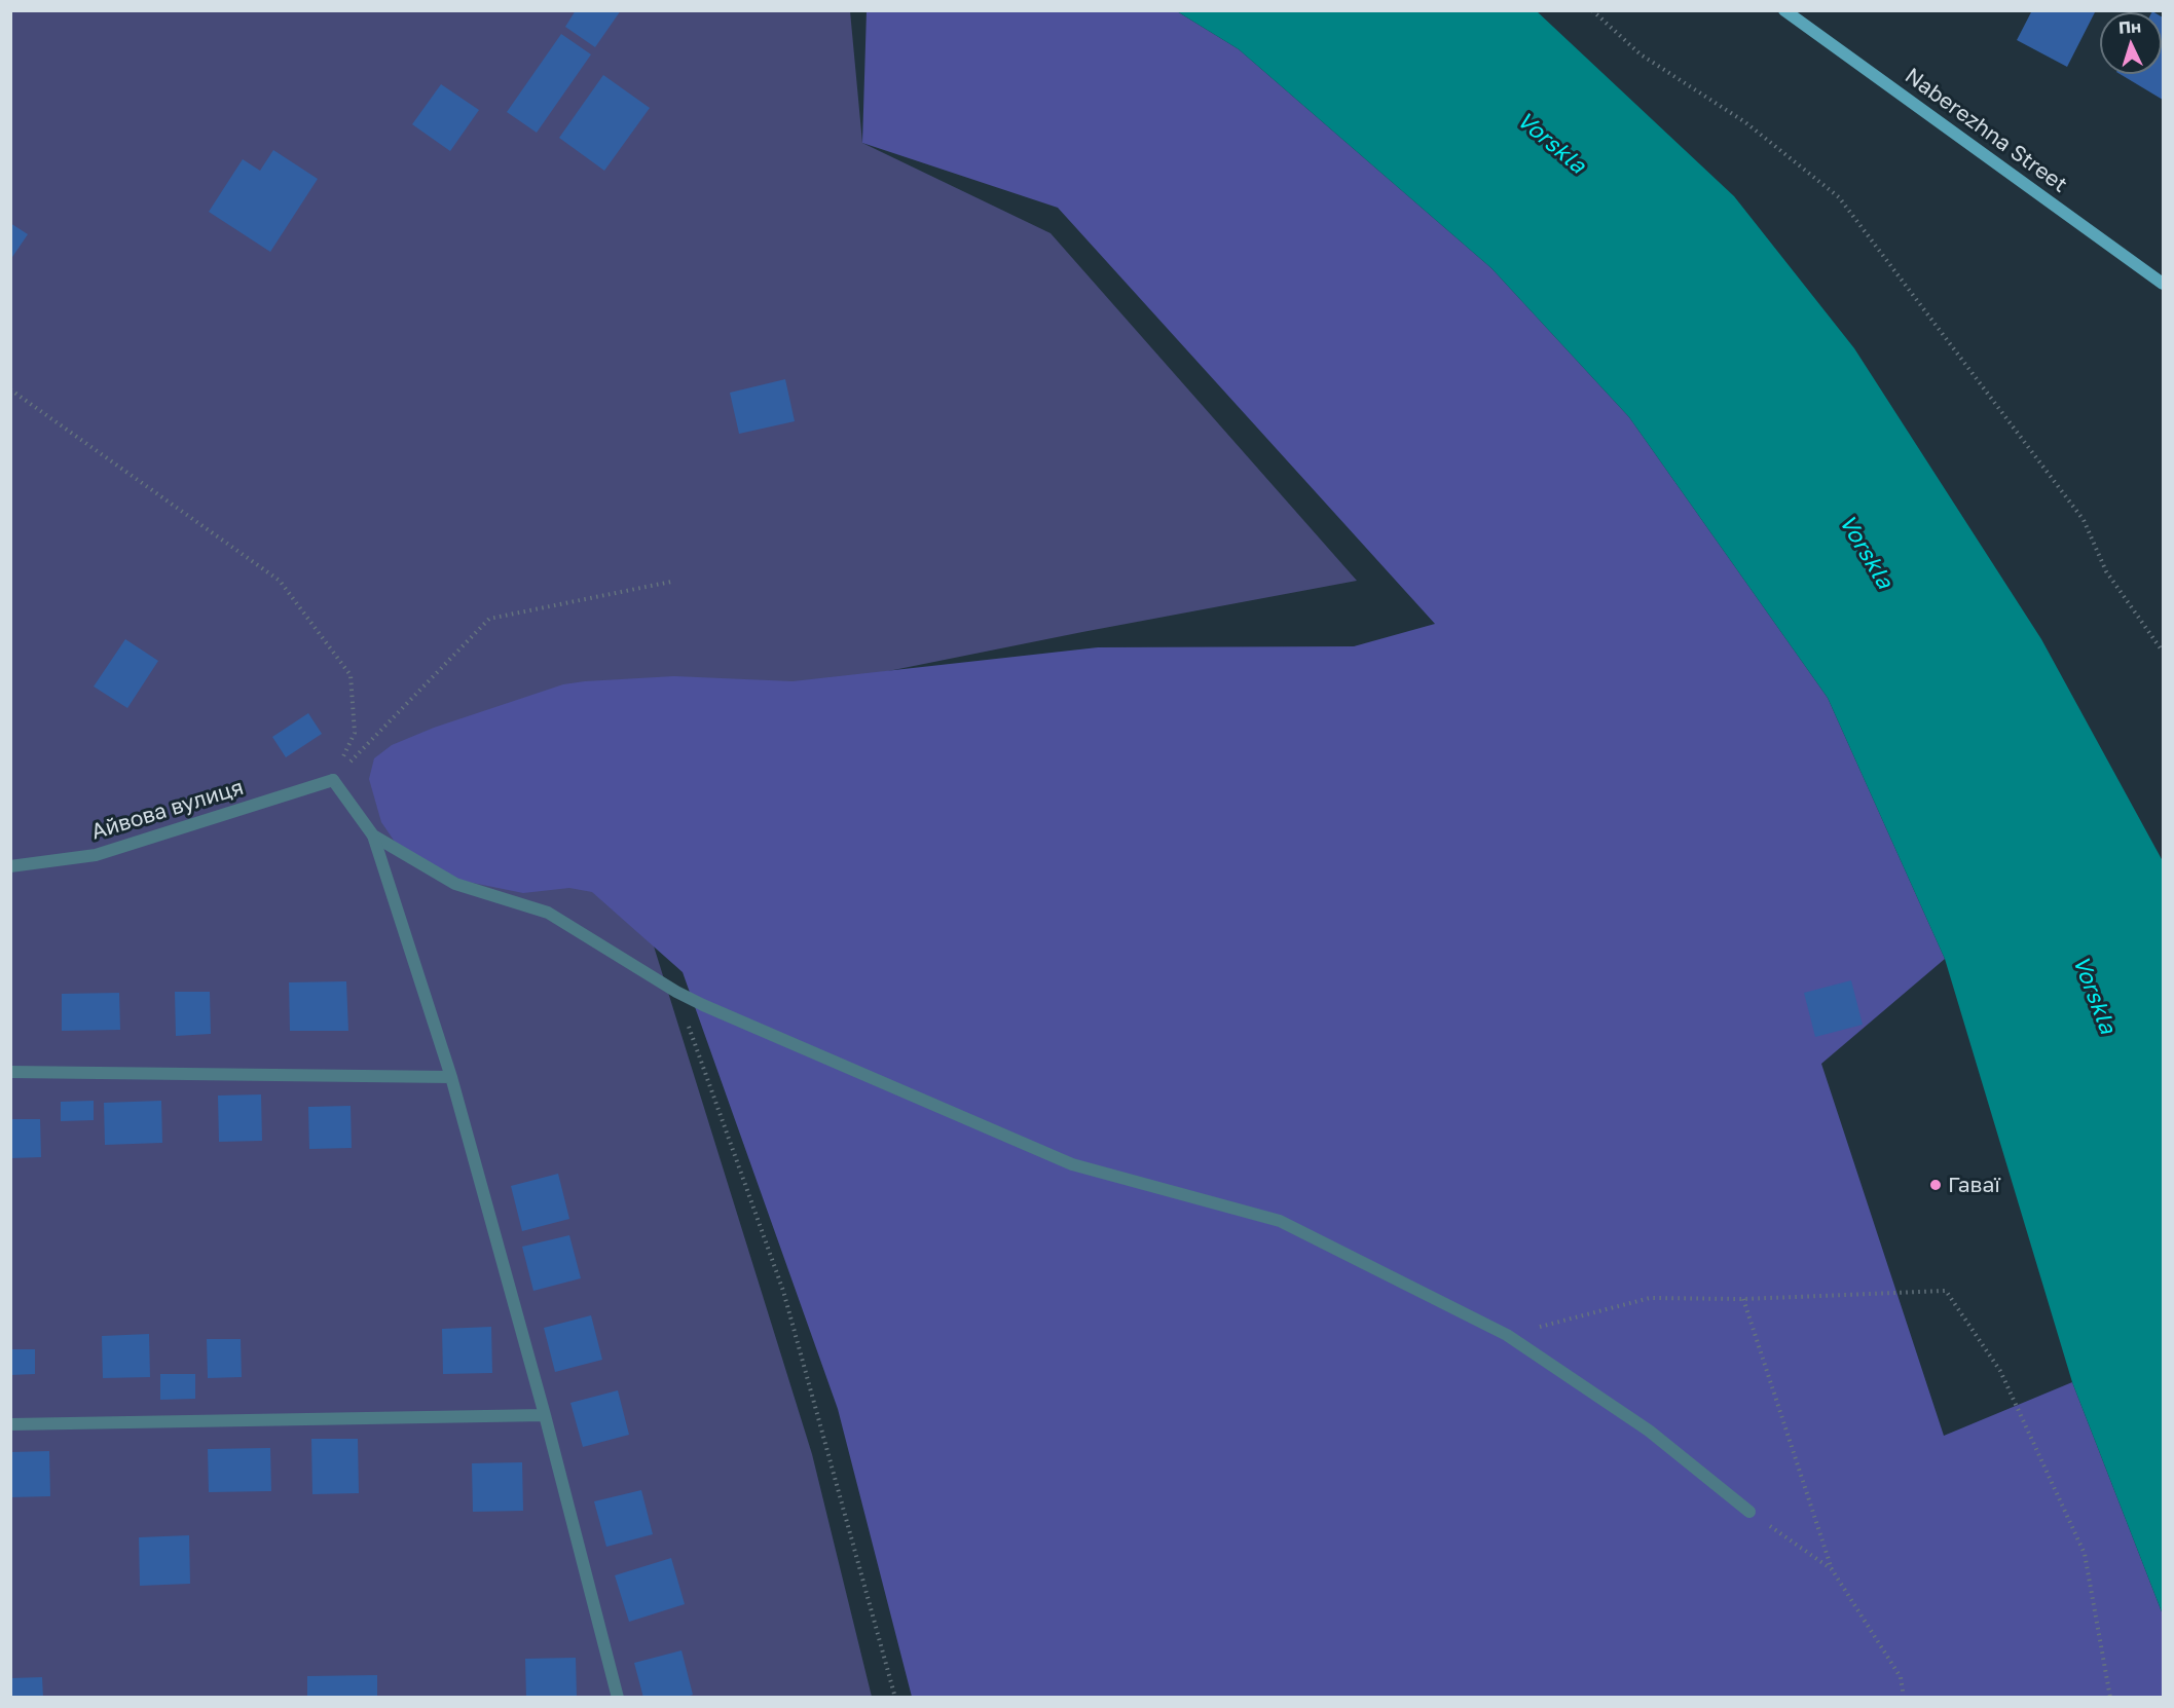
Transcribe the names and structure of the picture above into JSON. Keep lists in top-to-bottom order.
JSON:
{
  "streets": {
    "street": ["Naberezhna Street", "Айвова вулиця"]
  },
  "water": ["Vorskla"],
  "places": ["Гаваї"],
  "north": "top"
}
